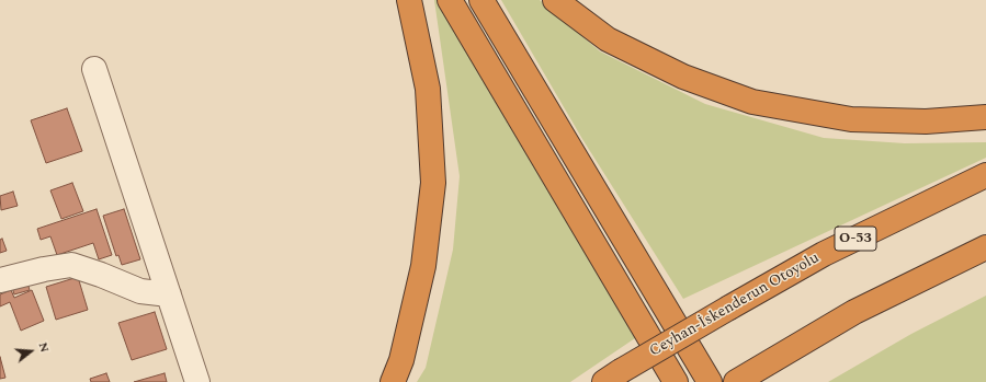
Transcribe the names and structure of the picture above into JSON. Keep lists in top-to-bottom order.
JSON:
{
  "streets": {
    "highway": ["O-53", "Ceyhan-İskenderun Otoyolu"]
  },
  "north": "right"
}
